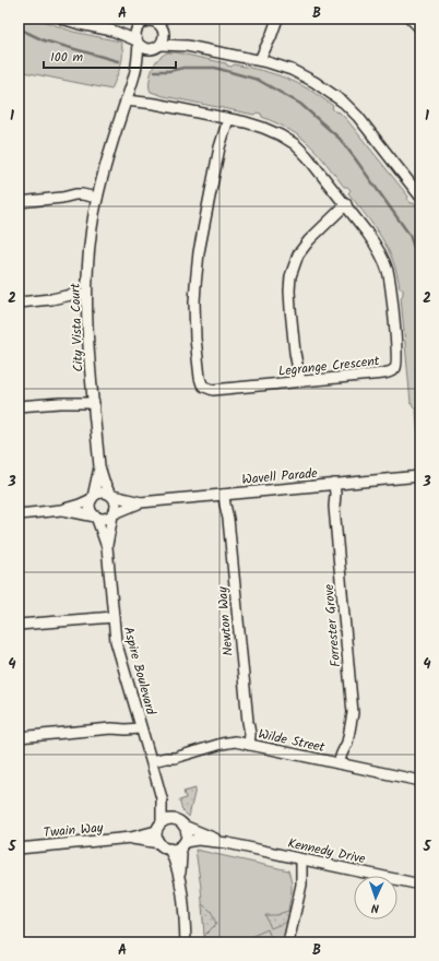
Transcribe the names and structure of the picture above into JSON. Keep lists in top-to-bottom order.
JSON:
{
  "streets": {
    "street": [
      "City Vista Court",
      "Legrange Crescent",
      "Wavell Parade",
      "Newton Way",
      "Forrester Grove",
      "Aspire Boulevard",
      "Wilde Street",
      "Twain Way",
      "Kennedy Drive"
    ]
  },
  "crossings": [
    ["City Vista Court", "Legrange Crescent"],
    ["Wavell Parade", "Newton Way"],
    ["Wavell Parade", "Forrester Grove"],
    ["Wavell Parade", "Aspire Boulevard"],
    ["Newton Way", "Wilde Street"],
    ["Forrester Grove", "Wilde Street"],
    ["Aspire Boulevard", "Wilde Street"],
    ["Aspire Boulevard", "Twain Way"],
    ["Aspire Boulevard", "Kennedy Drive"],
    ["Twain Way", "Kennedy Drive"]
  ],
  "scale_bar": "100 m",
  "north": "bottom",
  "grid": {
    "columns": ["A", "B"],
    "rows": [
      "1",
      "2",
      "3",
      "4",
      "5"
    ]
  }
}
